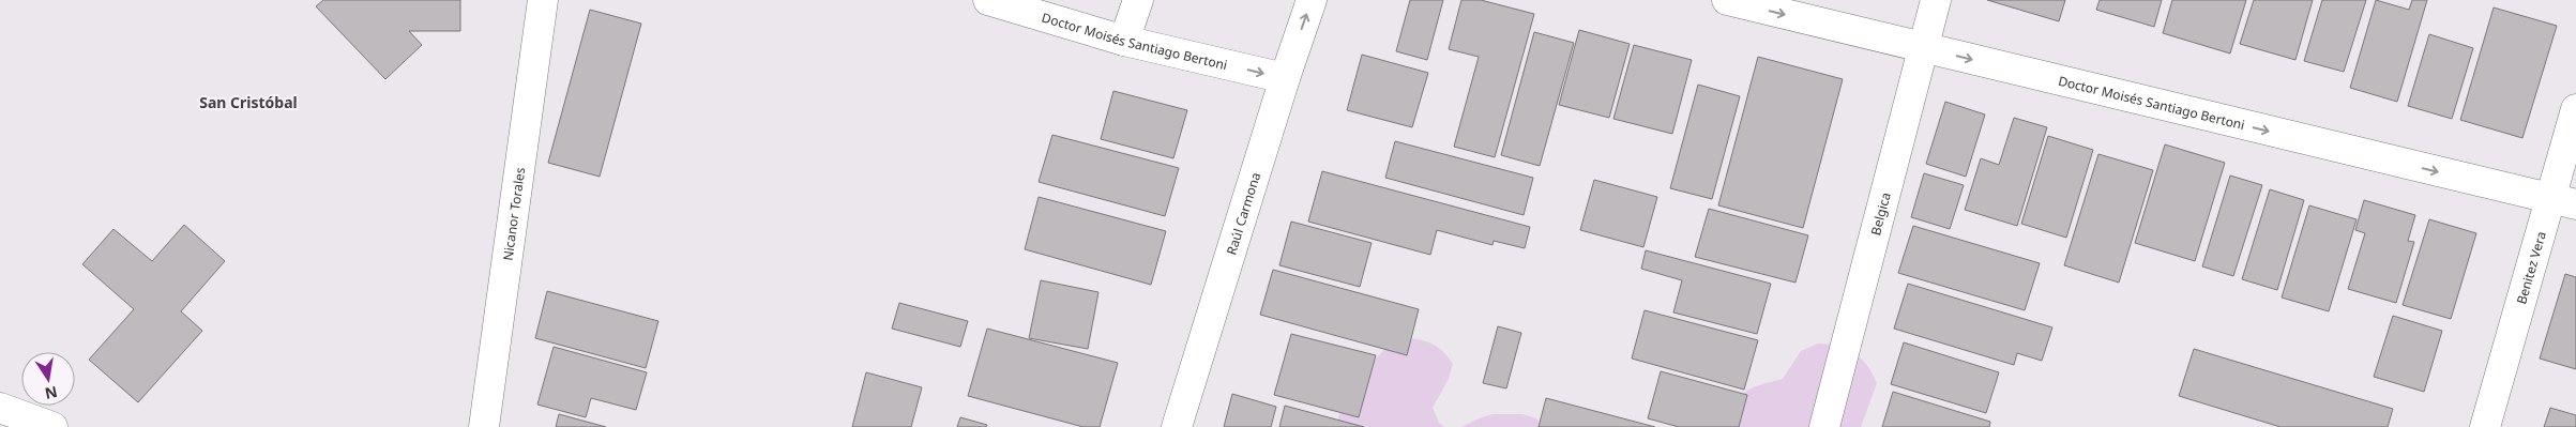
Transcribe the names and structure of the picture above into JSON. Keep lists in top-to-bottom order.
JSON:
{
  "streets": {
    "street": [
      "Doctor Moisés Santiago Bertoni",
      "Raúl Carmona",
      "Belgica",
      "Nicanor Torales",
      "Benitez Vera"
    ]
  },
  "crossings": [
    ["Doctor Moisés Santiago Bertoni", "Raúl Carmona"],
    ["Doctor Moisés Santiago Bertoni", "Belgica"],
    ["Doctor Moisés Santiago Bertoni", "Benitez Vera"]
  ],
  "one_way": ["Doctor Moisés Santiago Bertoni"],
  "districts": ["San Cristóbal"],
  "north": "bottom"
}
